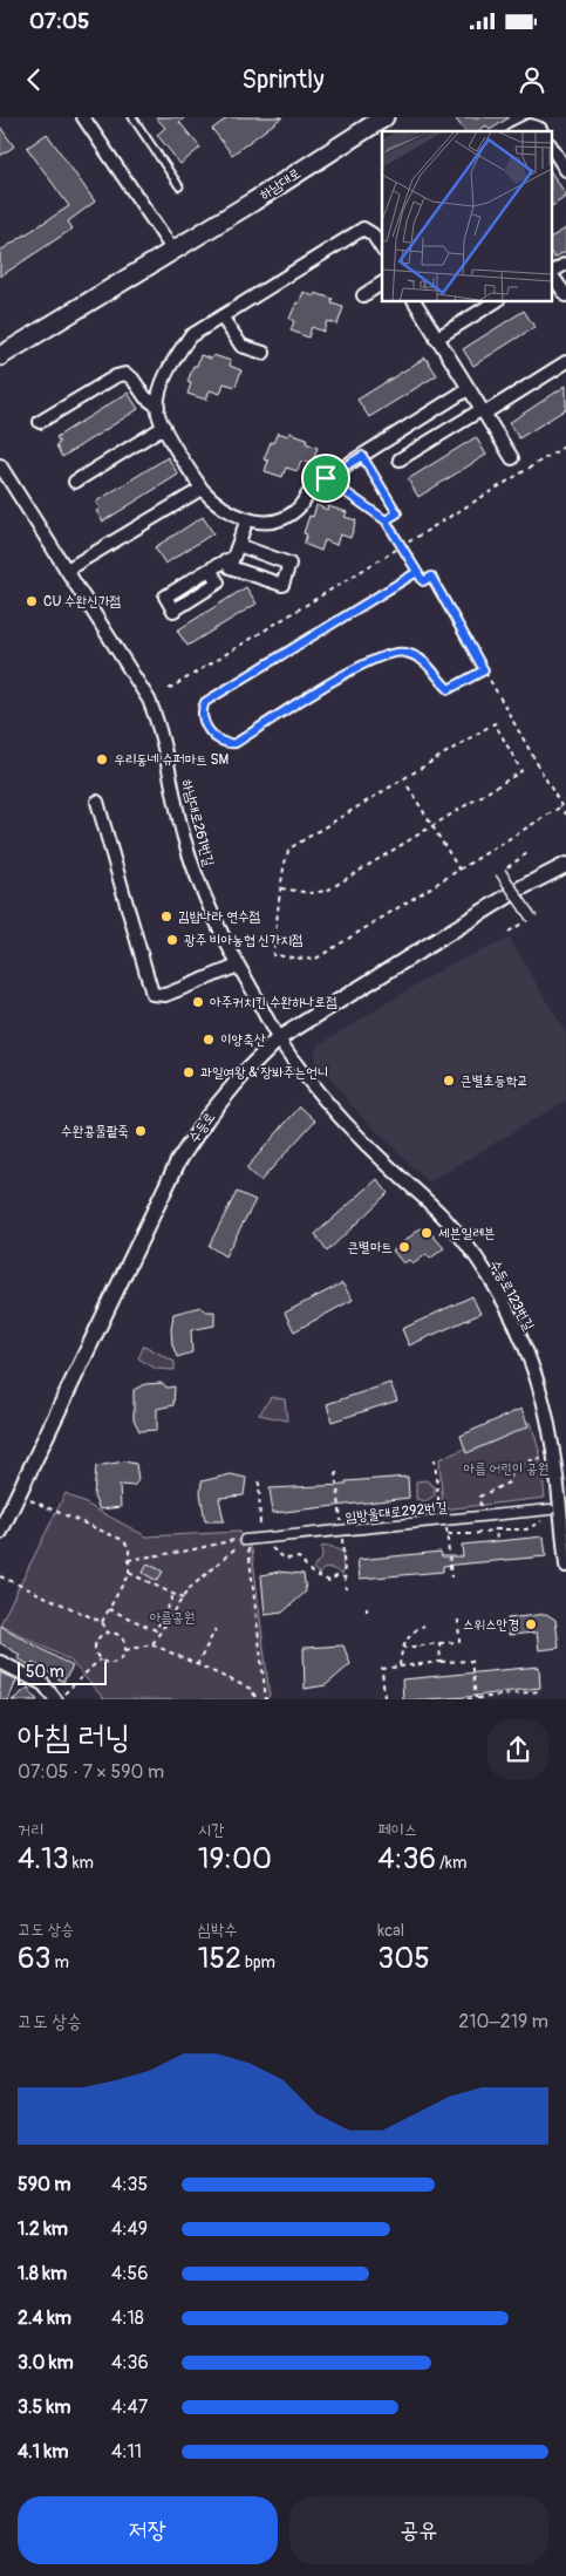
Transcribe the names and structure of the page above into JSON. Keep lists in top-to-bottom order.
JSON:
{
  "streets": {
    "main road": ["하남대로"],
    "street": [
      "하남대로261번길",
      "수등로",
      "수등로123번길",
      "임방울대로292번길"
    ]
  },
  "crossings": [
    ["하남대로261번길", "수등로"],
    ["하남대로261번길", "수등로123번길"],
    ["수등로", "수등로123번길"]
  ],
  "parks": ["아름 어린이 공원", "아름공원"],
  "places": [
    "CU 수완신가점",
    "우리동네 슈퍼마트 SM",
    "김밥나라 연수점",
    "광주 비아농협 신가지점",
    "아주커치킨 수완하나로점",
    "이양축산",
    "과일여왕 & 장봐주는언니",
    "큰별초등학교",
    "수완콩물팥죽",
    "세븐일레븐",
    "큰별마트",
    "스위스안경"
  ],
  "scale_bar": "50 m",
  "page": {
    "status": "07:05",
    "header": "Sprintly",
    "scale": "50 m",
    "heading": ["아침 러닝", "07:05 · 7 × 590 m"],
    "stats": [
      ["거리", "4.13 km"],
      ["시간", "19:00"],
      ["페이스", "4:36 /km"],
      ["고도 상승", "63 m"],
      ["심박수", "152 bpm"],
      ["kcal", "305"]
    ],
    "chart": ["고도 상승", "210–219 m"],
    "list": [
      {
        "name": "590 m",
        "note": "4:35"
      },
      {
        "name": "1.2 km",
        "note": "4:49"
      },
      {
        "name": "1.8 km",
        "note": "4:56"
      },
      {
        "name": "2.4 km",
        "note": "4:18"
      },
      {
        "name": "3.0 km",
        "note": "4:36"
      },
      {
        "name": "3.5 km",
        "note": "4:47"
      },
      {
        "name": "4.1 km",
        "note": "4:11"
      }
    ],
    "buttons": ["저장", "공유"]
  }
}
